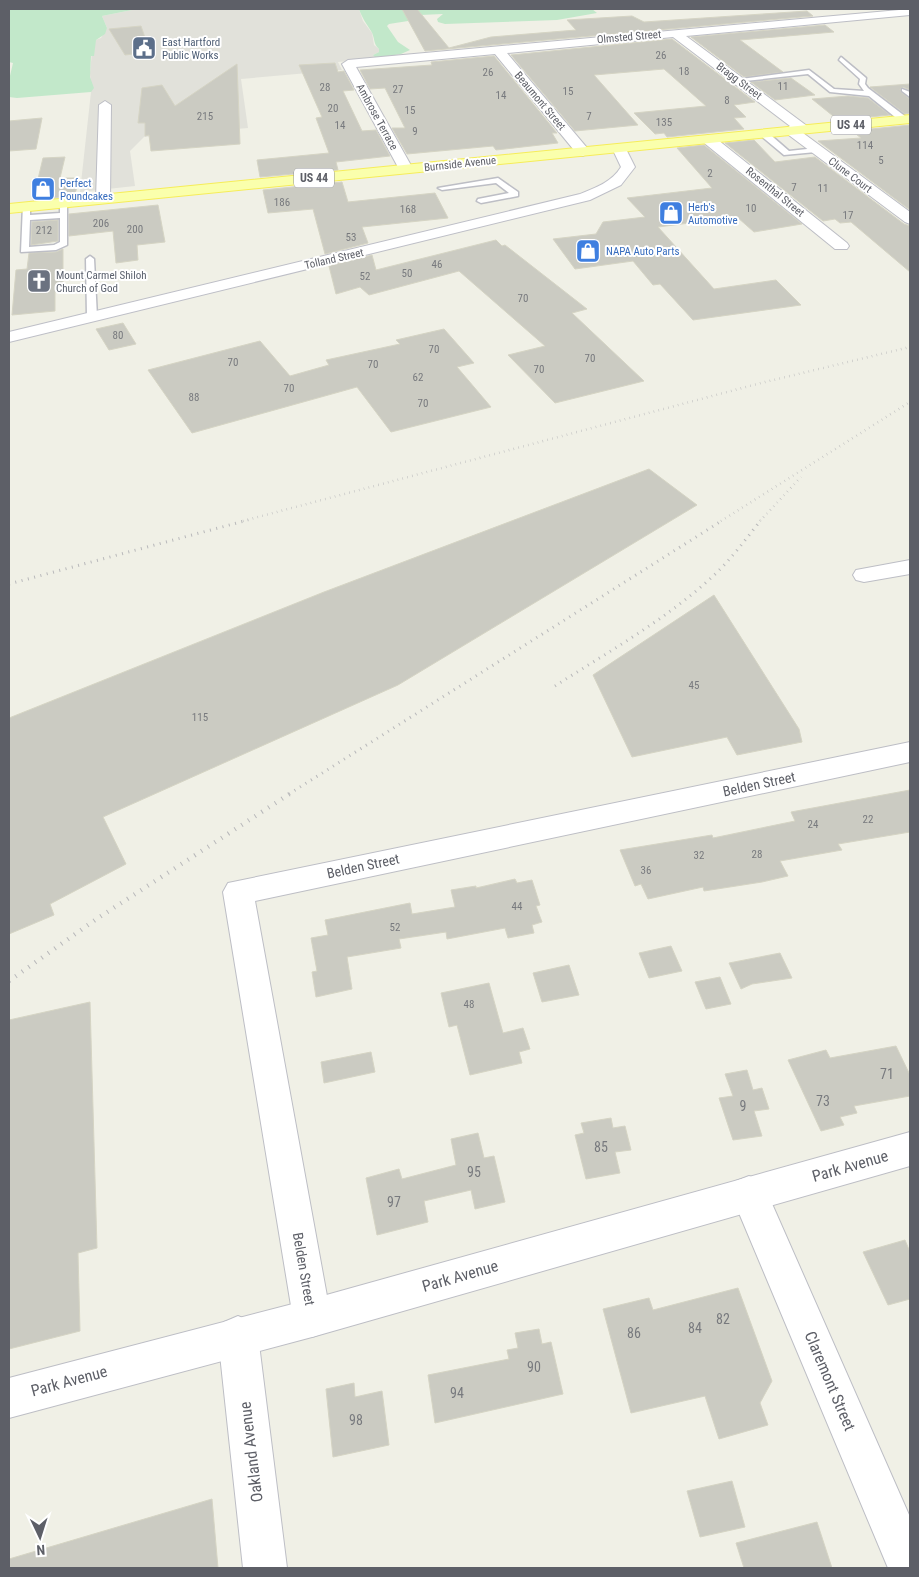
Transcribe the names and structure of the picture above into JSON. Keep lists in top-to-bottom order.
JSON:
{
  "streets": {
    "main road": ["US 44", "Burnside Avenue"],
    "street": [
      "Olmsted Street",
      "Bragg Street",
      "Beaumont Street",
      "Ambrose Terrace",
      "Clune Court",
      "Rosenthal Street",
      "Tolland Street",
      "Belden Street",
      "Park Avenue",
      "Claremont Street",
      "Oakland Avenue"
    ]
  },
  "crossings": [
    ["Olmsted Street", "Bragg Street"],
    ["Olmsted Street", "Beaumont Street"],
    ["Olmsted Street", "Ambrose Terrace"],
    ["Bragg Street", "Burnside Avenue"],
    ["Bragg Street", "Clune Court"],
    ["Beaumont Street", "Burnside Avenue"],
    ["Ambrose Terrace", "Burnside Avenue"],
    ["Burnside Avenue", "Clune Court"],
    ["Burnside Avenue", "Rosenthal Street"],
    ["Burnside Avenue", "Tolland Street"],
    ["Belden Street", "Park Avenue"],
    ["Park Avenue", "Claremont Street"],
    ["Park Avenue", "Oakland Avenue"]
  ],
  "places": {
    "public building": ["East Hartford Public Works"],
    "shop": ["Perfect Poundcakes", "Herb's Automotive", "NAPA Auto Parts"],
    "church": ["Mount Carmel Shiloh Church of God"]
  },
  "house_numbers": [
    "26",
    "18",
    "26",
    "11",
    "28",
    "27",
    "15",
    "14",
    "8",
    "20",
    "15",
    "215",
    "7",
    "135",
    "14",
    "9",
    "114",
    "5",
    "2",
    "7",
    "11",
    "186",
    "10",
    "168",
    "17",
    "206",
    "200",
    "212",
    "53",
    "46",
    "50",
    "52",
    "70",
    "80",
    "70",
    "70",
    "70",
    "70",
    "70",
    "62",
    "70",
    "88",
    "70",
    "45",
    "115",
    "22",
    "24",
    "28",
    "32",
    "36",
    "44",
    "52",
    "48",
    "71",
    "73",
    "9",
    "85",
    "95",
    "97",
    "82",
    "84",
    "86",
    "90",
    "94",
    "98"
  ],
  "north": "bottom"
}
